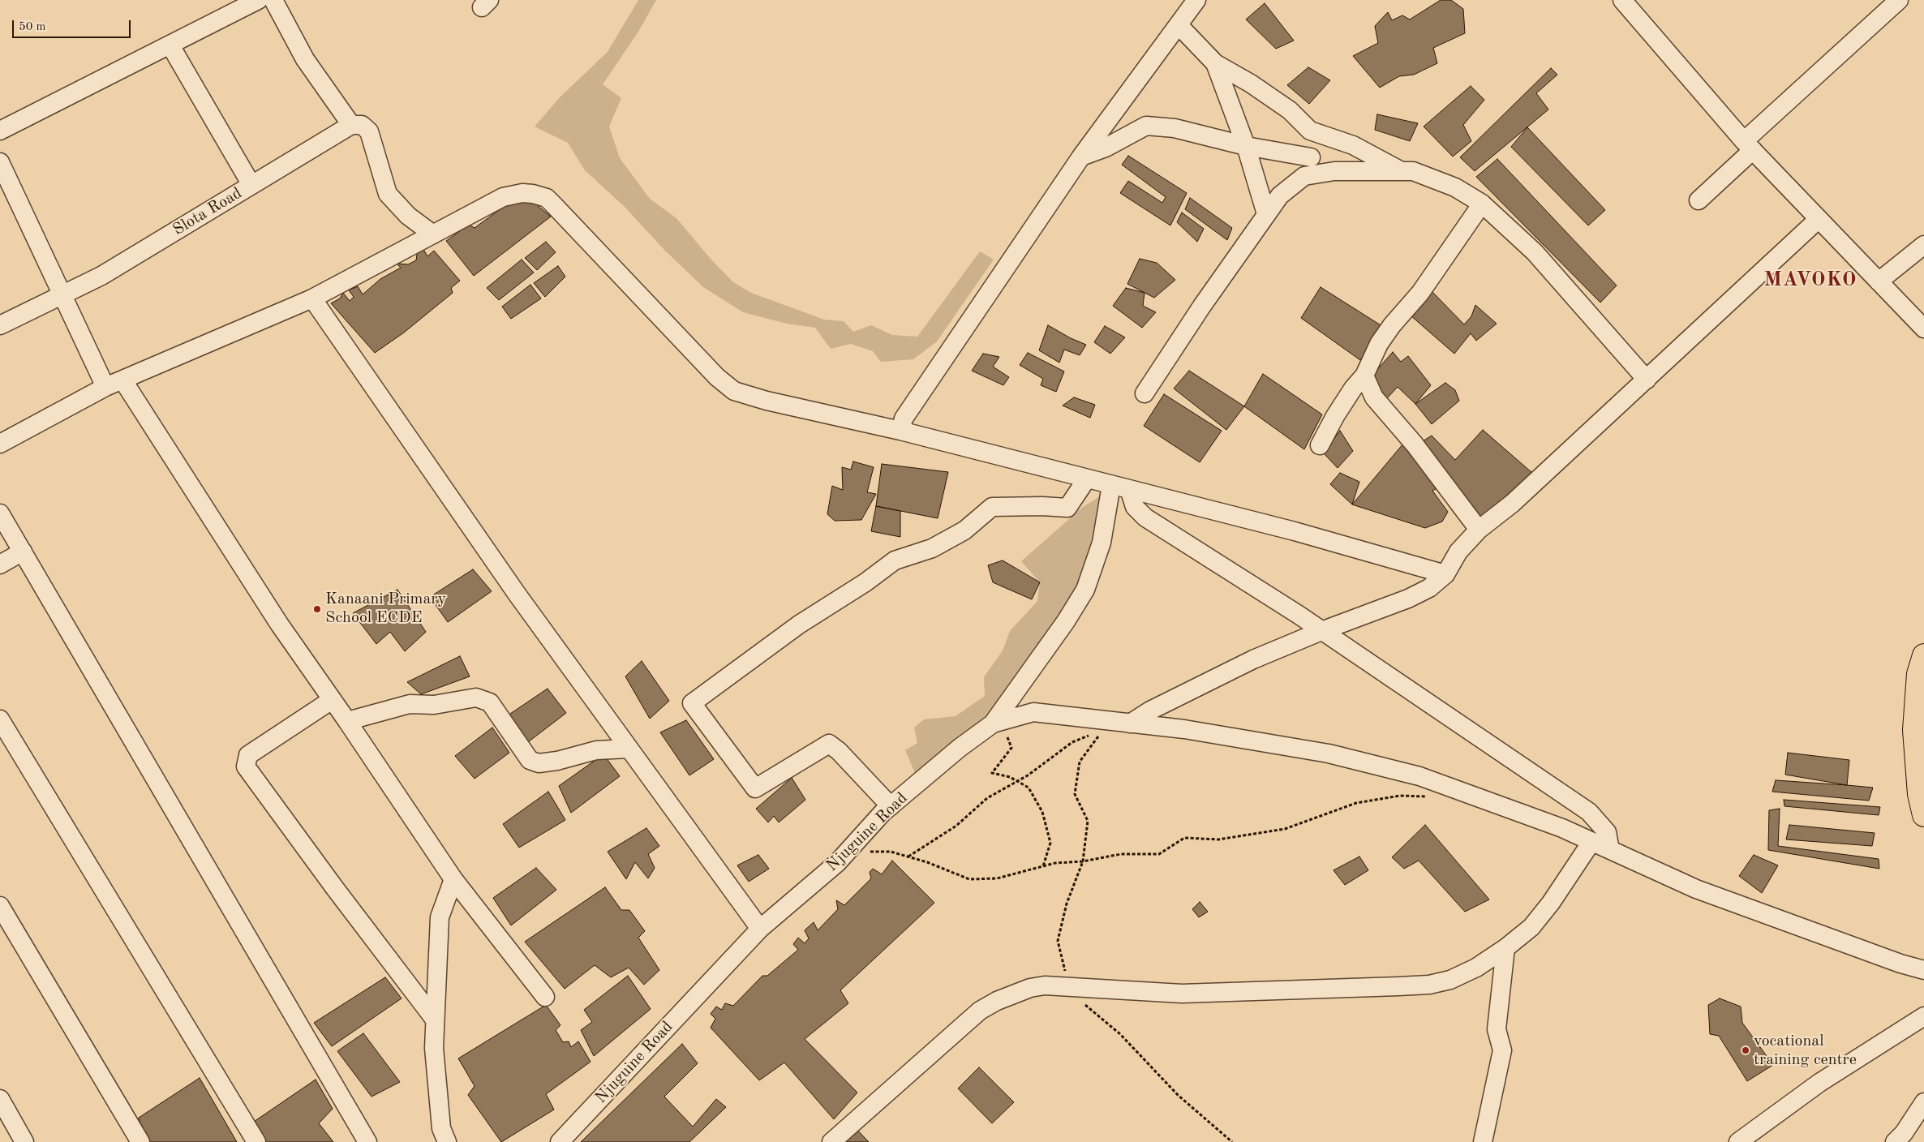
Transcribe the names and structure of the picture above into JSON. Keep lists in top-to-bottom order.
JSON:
{
  "streets": {
    "street": ["Slota Road", "Njuguine Road"]
  },
  "districts": ["MAVOKO"],
  "places": ["Kanaani Primary School ECDE", "vocational training centre"],
  "scale_bar": "50 m"
}
